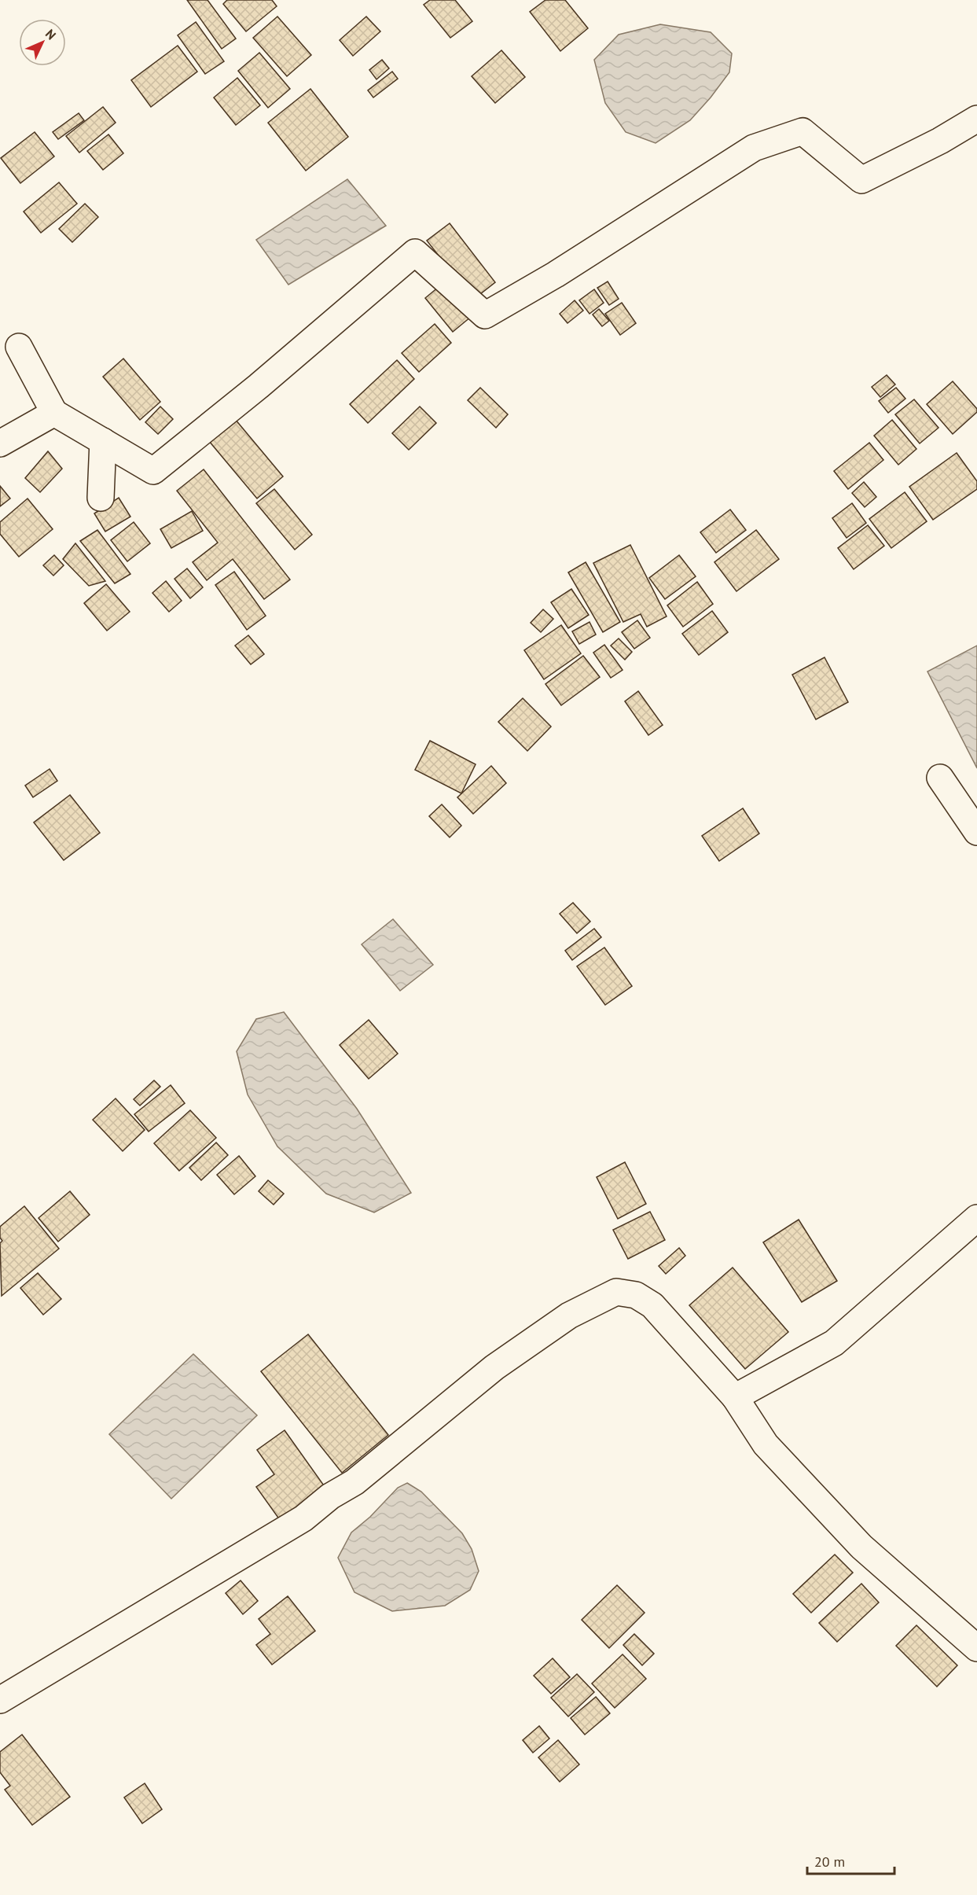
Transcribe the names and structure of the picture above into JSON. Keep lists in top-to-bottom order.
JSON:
{
  "scale_bar": "20 m",
  "north": "top right"
}
